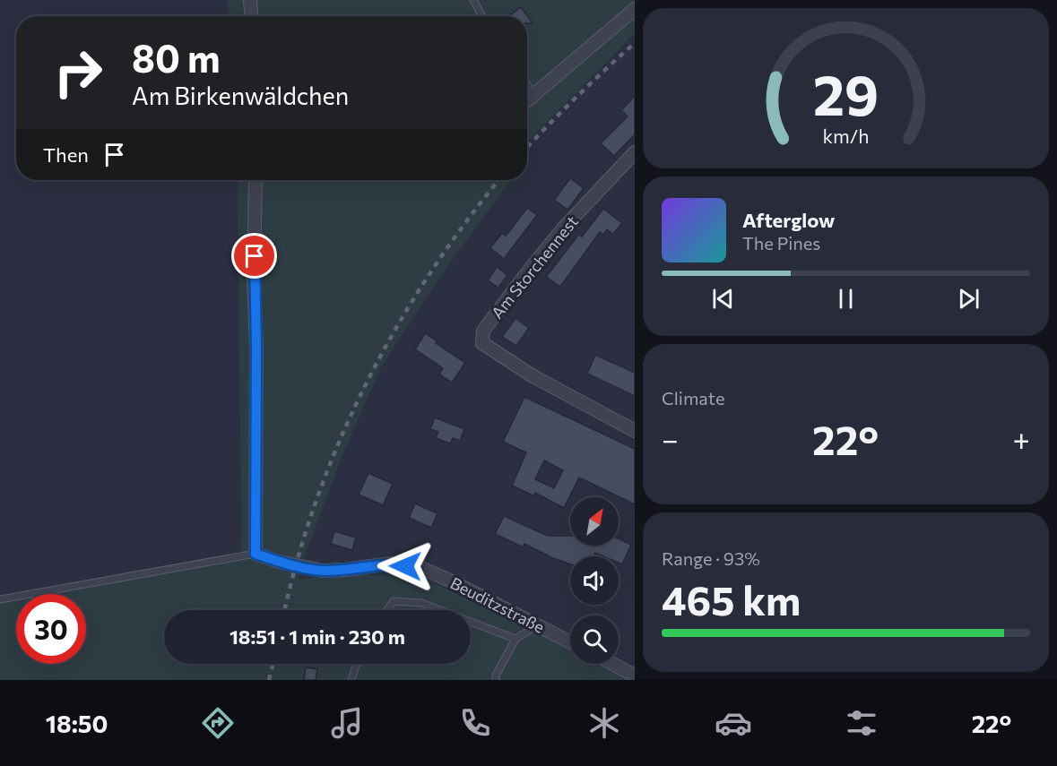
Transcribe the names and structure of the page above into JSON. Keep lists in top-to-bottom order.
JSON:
{
  "streets": {
    "street": ["Am Storchennest", "Beuditzstraße"]
  },
  "north": "top right",
  "page": {
    "turn": ["80 m", "Am Birkenwäldchen"],
    "then": "Then",
    "song": ["Afterglow", "The Pines"],
    "tile": [
      "Climate",
      ["Range · 93%", "465 km"]
    ],
    "heat": ["−", "22°", "+"],
    "limit": "30",
    "trip": "18:51 · 1 min · 230 m",
    "tabs": ["18:50", "22°"],
    "gauge": ["29", "km/h"]
  }
}
